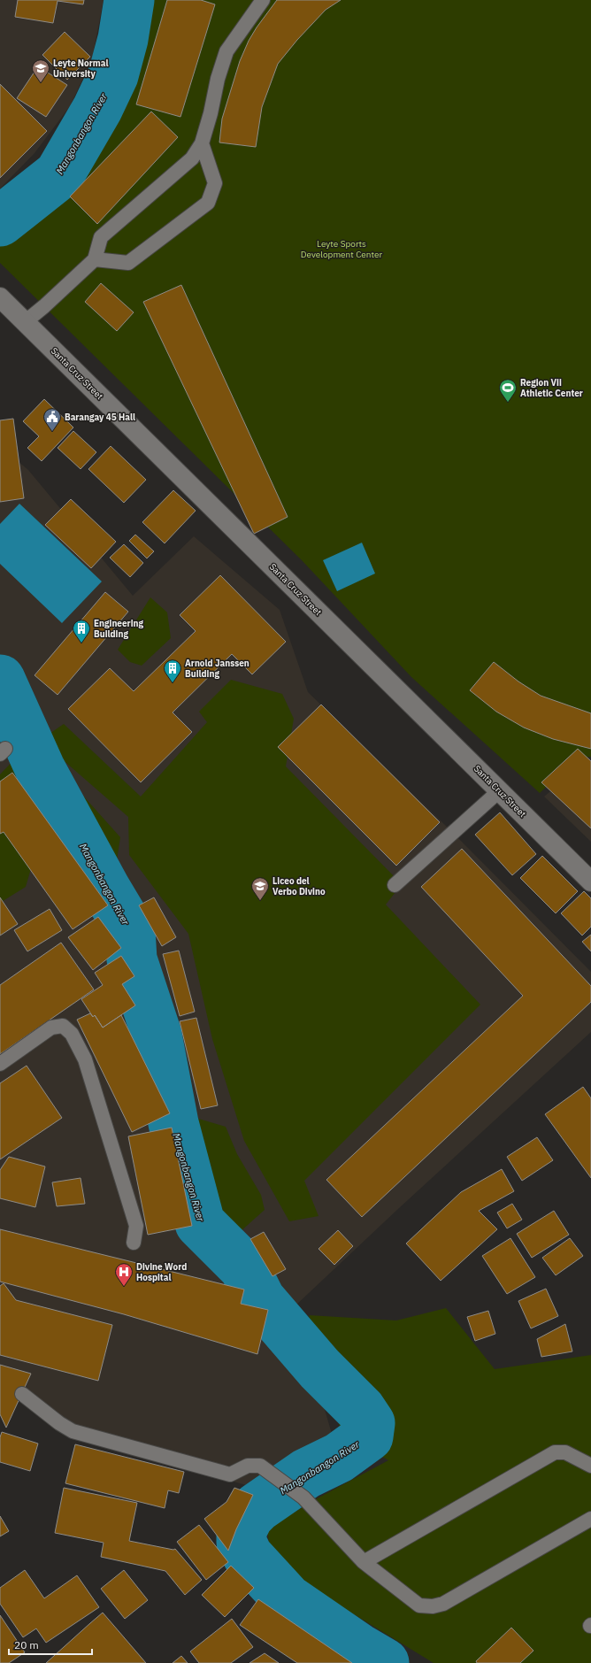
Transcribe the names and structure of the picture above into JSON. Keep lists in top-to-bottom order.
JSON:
{
  "streets": {
    "street": ["Santa Cruz Street"]
  },
  "water": ["Mangonbangon River"],
  "parks": ["Leyte Sports Development Center"],
  "places": {
    "school or university": ["Leyte Normal University", "Liceo del Verbo Divino"],
    "sports": ["Region Vii Athletic Center"],
    "public building": ["Barangay 45 Hall"],
    "building": ["Engineering Building", "Arnold Janssen Building"],
    "hospital": ["Divine Word Hospital"]
  },
  "scale_bar": "20 m"
}
